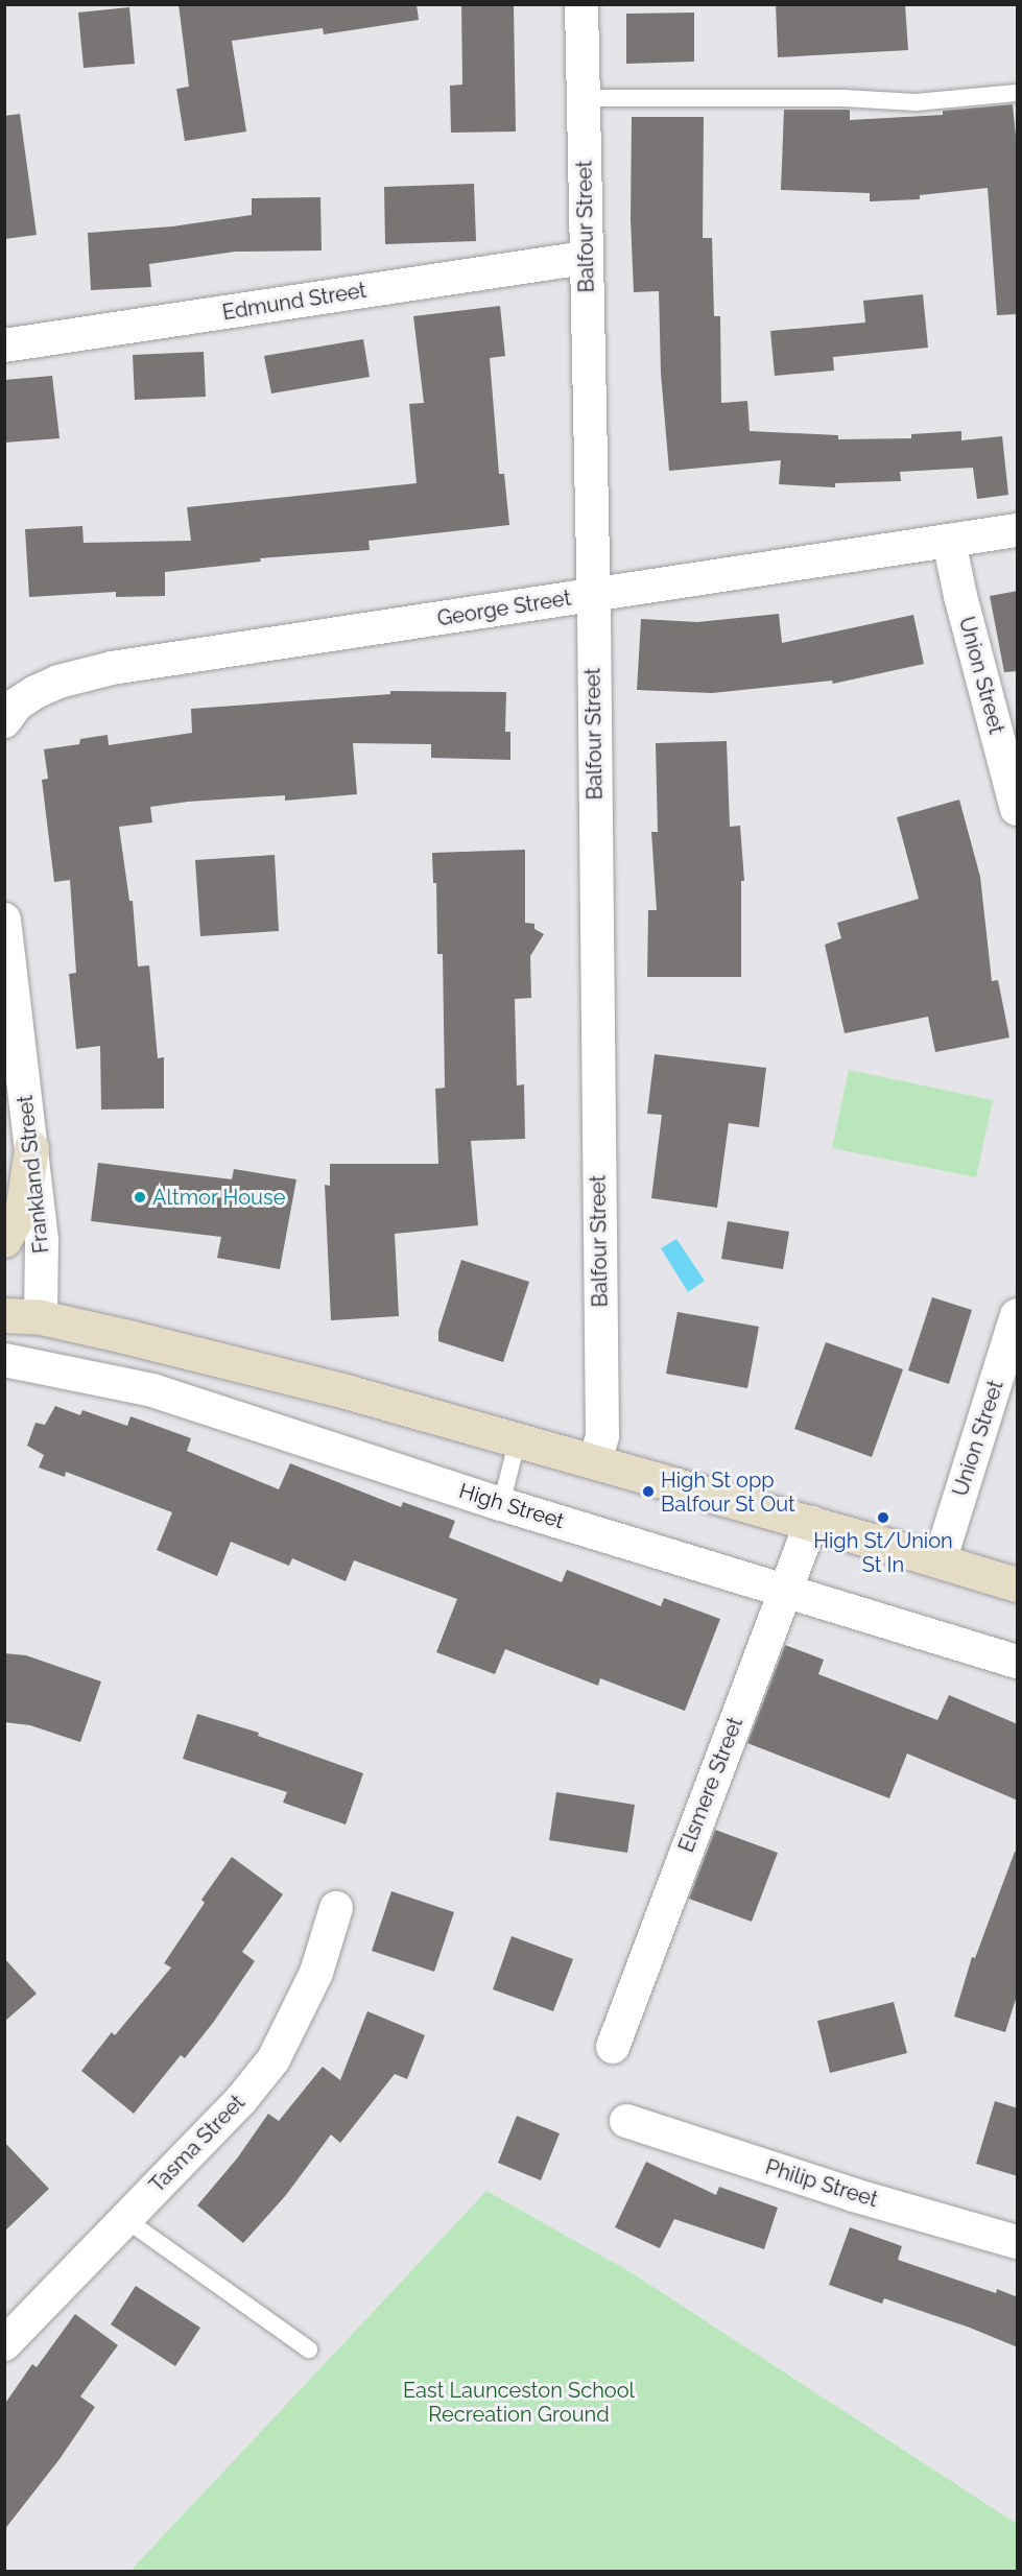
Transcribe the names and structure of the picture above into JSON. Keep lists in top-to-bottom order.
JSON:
{
  "streets": {
    "street": [
      "Balfour Street",
      "Edmund Street",
      "George Street",
      "Union Street",
      "Frankland Street",
      "High Street",
      "Elsmere Street",
      "Tasma Street",
      "Philip Street"
    ]
  },
  "crossings": [
    ["Balfour Street", "Edmund Street"],
    ["Balfour Street", "George Street"],
    ["George Street", "Union Street"],
    ["High Street", "Elsmere Street"]
  ],
  "parks": ["East Launceston School Recreation Ground"],
  "places": ["Altmor House", "High St opp Balfour St Out", "High St/Union St In"]
}
